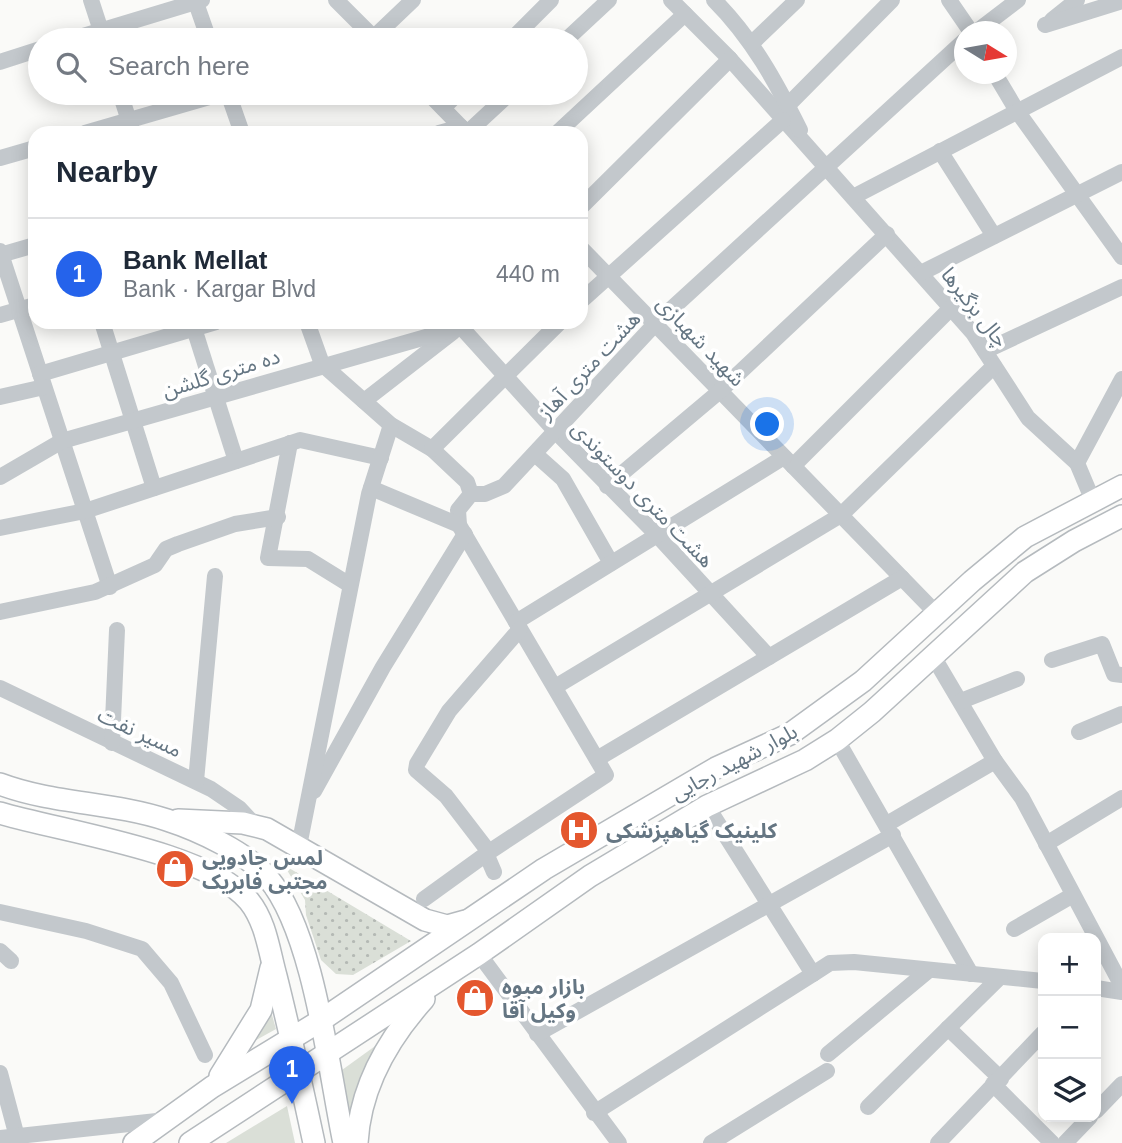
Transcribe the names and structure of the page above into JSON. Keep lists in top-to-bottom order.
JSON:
{
  "streets": {
    "main road": ["بلوار شهید رجایی"],
    "street": [
      "چال بزگیرها",
      "شهید شهبازی",
      "هشت متری آهاز",
      "ده متری گلشن",
      "هشت متری دوستوندی",
      "مسیر نفت"
    ]
  },
  "crossings": [
    ["چال بزگیرها", "هشت متری آهاز"],
    ["چال بزگیرها", "بلوار شهید رجایی"],
    ["شهید شهبازی", "هشت متری آهاز"],
    ["شهید شهبازی", "بلوار شهید رجایی"],
    ["هشت متری آهاز", "هشت متری دوستوندی"]
  ],
  "places": {
    "hospital": ["کلینیک گیاهپزشکی"],
    "shop": ["لمس جادویی مجتبی فابریک", "بازار میوه وکیل آقا"]
  },
  "north": "right",
  "page": {
    "search": "Search here",
    "heading": "Nearby",
    "list": [
      {
        "mark": "1",
        "name": "Bank Mellat",
        "note": "Bank · Kargar Blvd",
        "value": "440 m"
      }
    ],
    "map_buttons": ["+", "−"],
    "pins": "1"
  }
}
